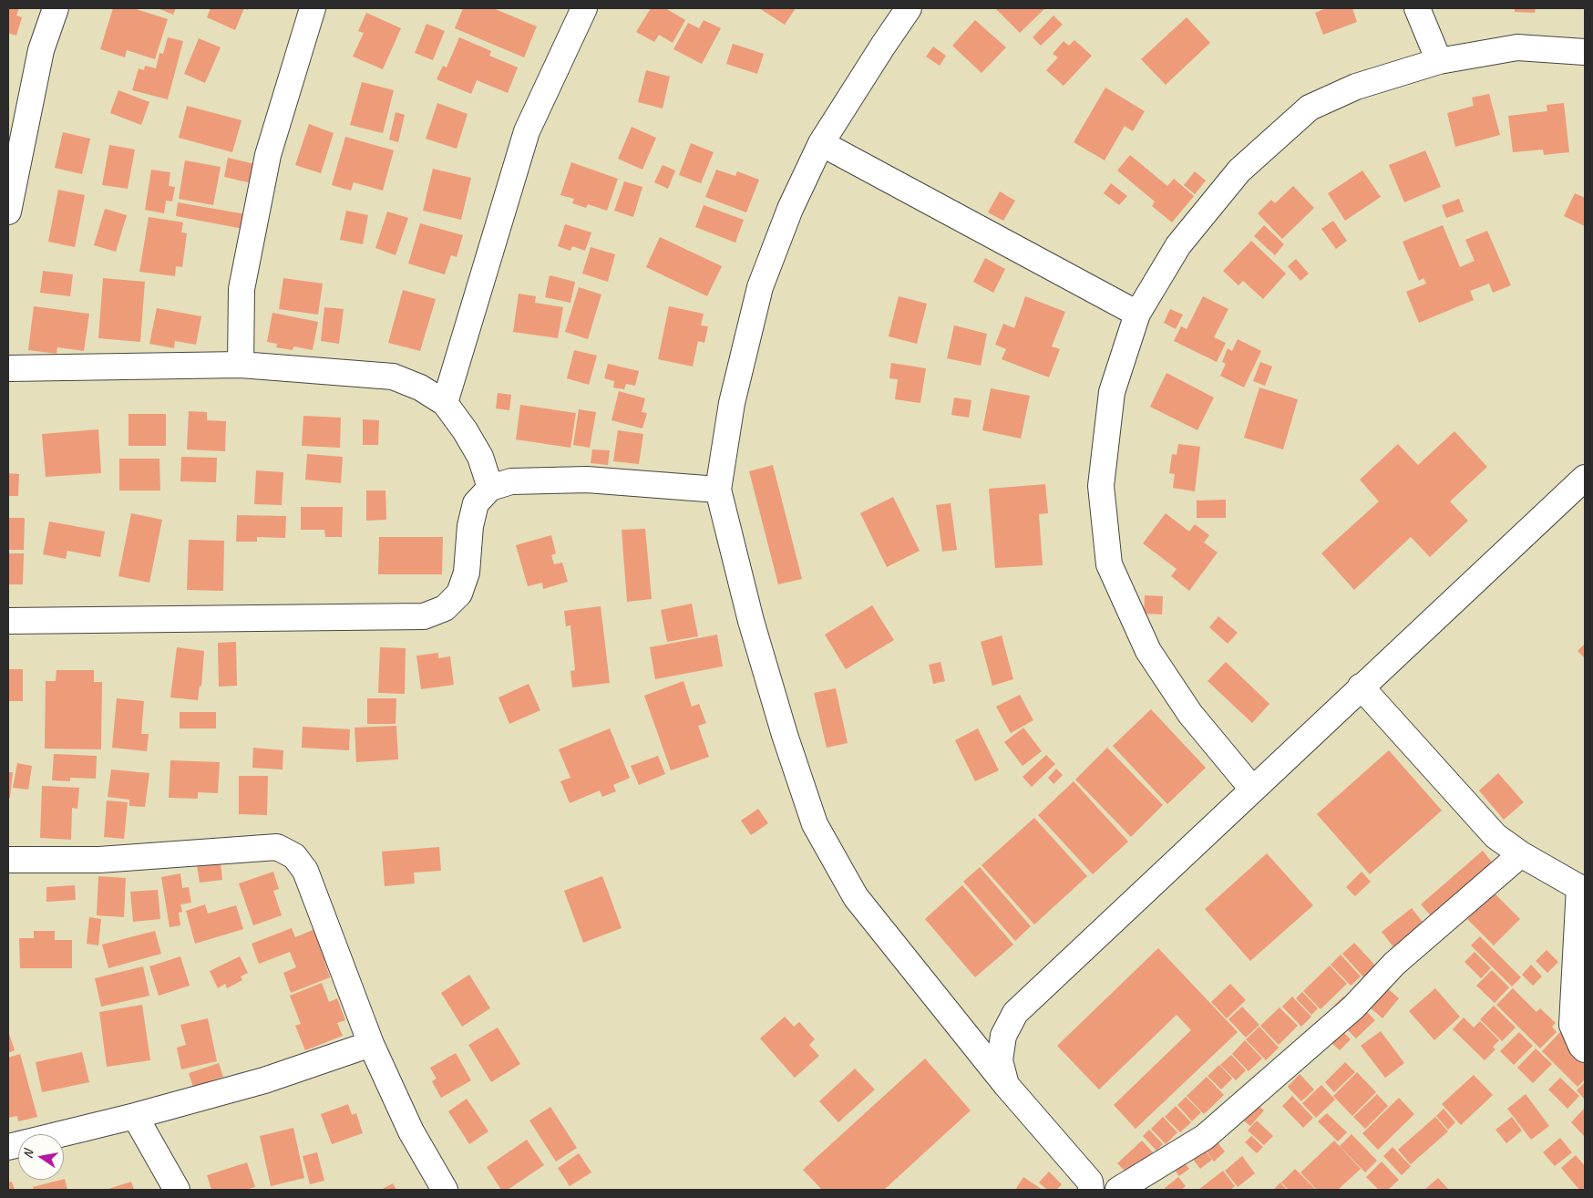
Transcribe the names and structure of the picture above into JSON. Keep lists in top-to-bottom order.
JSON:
{
  "north": "left"
}
